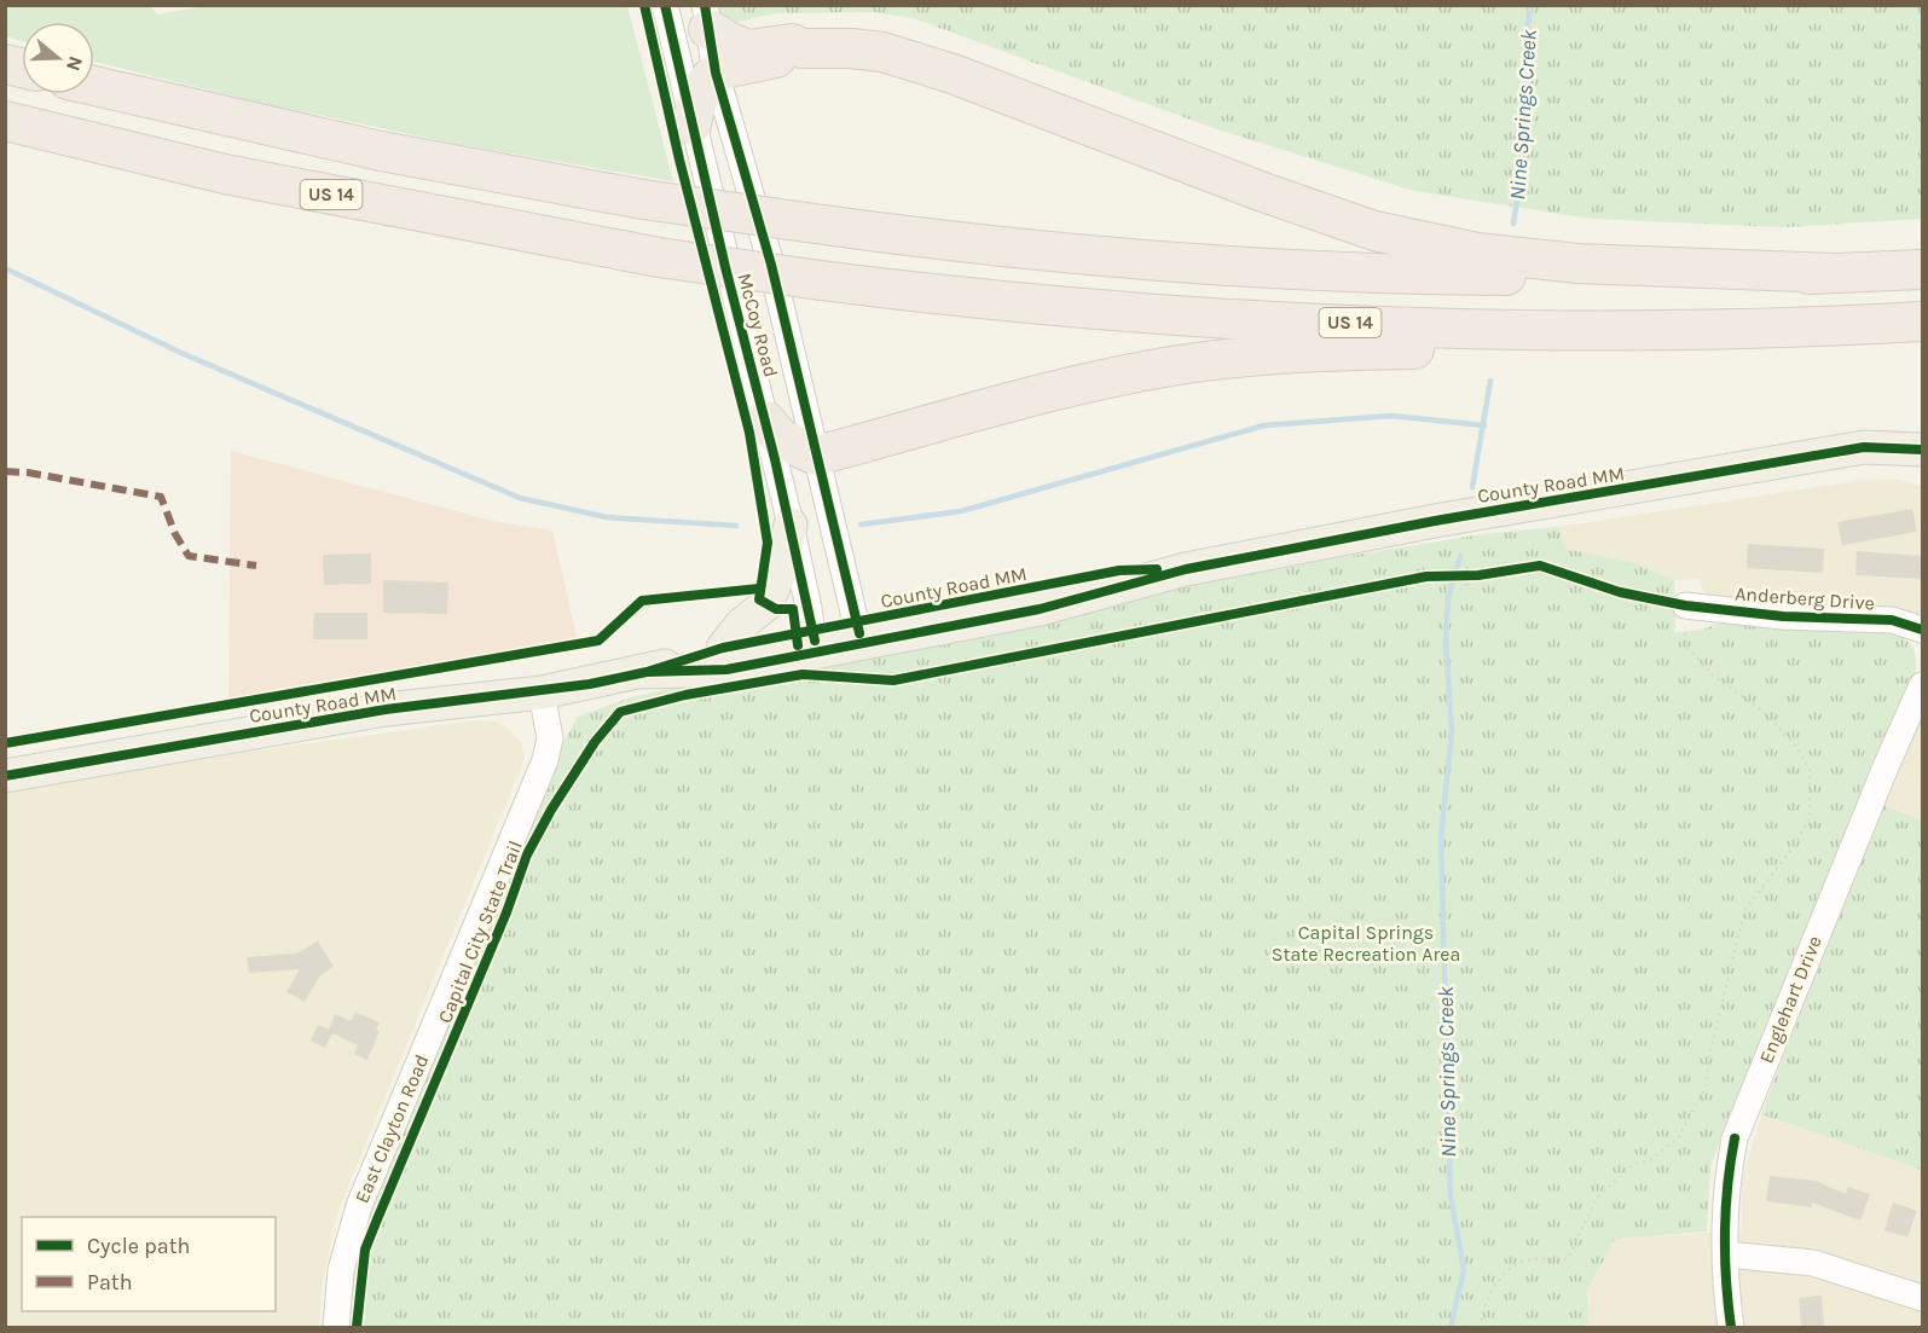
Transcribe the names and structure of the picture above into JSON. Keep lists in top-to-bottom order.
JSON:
{
  "streets": {
    "highway": ["US 14"],
    "main road": ["County Road MM"],
    "street": [
      "McCoy Road",
      "Anderberg Drive",
      "Englehart Drive",
      "East Clayton Road"
    ],
    "cycle path": ["Capital City State Trail"]
  },
  "crossings": [
    ["McCoy Road", "County Road MM"],
    ["County Road MM", "East Clayton Road"]
  ],
  "water": ["Nine Springs Creek"],
  "parks": ["Capital Springs State Recreation Area"],
  "legend": ["Cycle path", "Path"],
  "north": "right"
}
